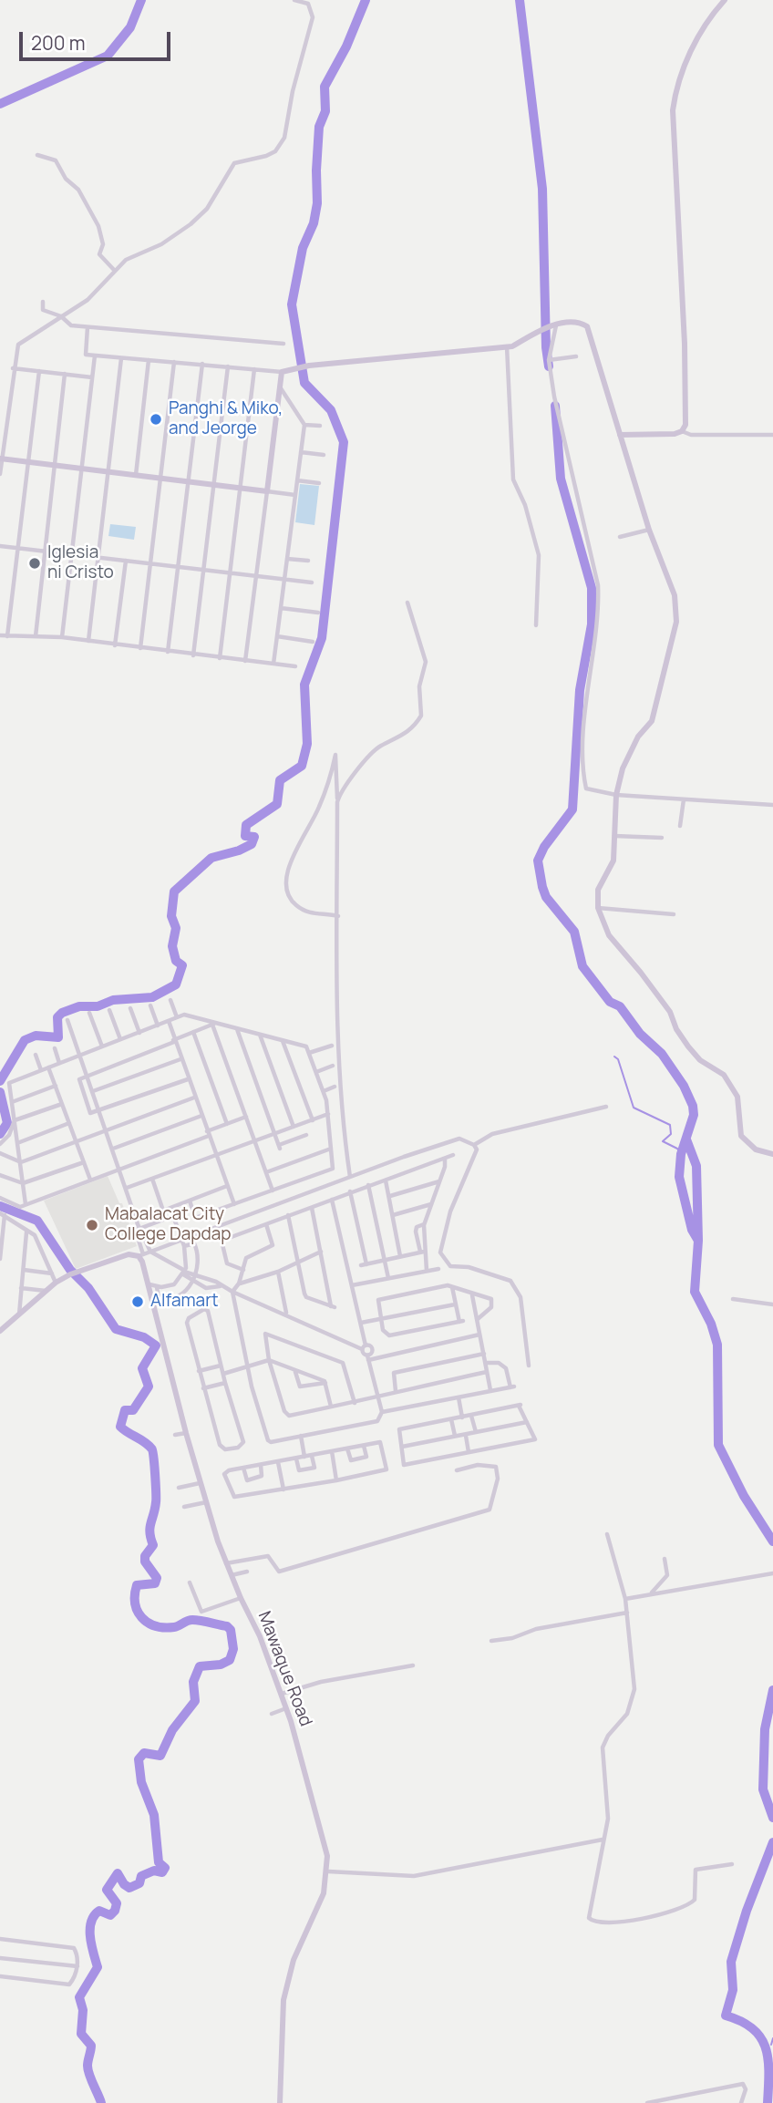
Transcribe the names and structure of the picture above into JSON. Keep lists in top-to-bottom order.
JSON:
{
  "streets": {
    "street": ["Mawaque Road"]
  },
  "places": [
    "Panghi & Miko, and Jeorge",
    "Iglesia ni Cristo",
    "Mabalacat City College Dapdap",
    "Alfamart"
  ],
  "scale_bar": "200 m"
}
